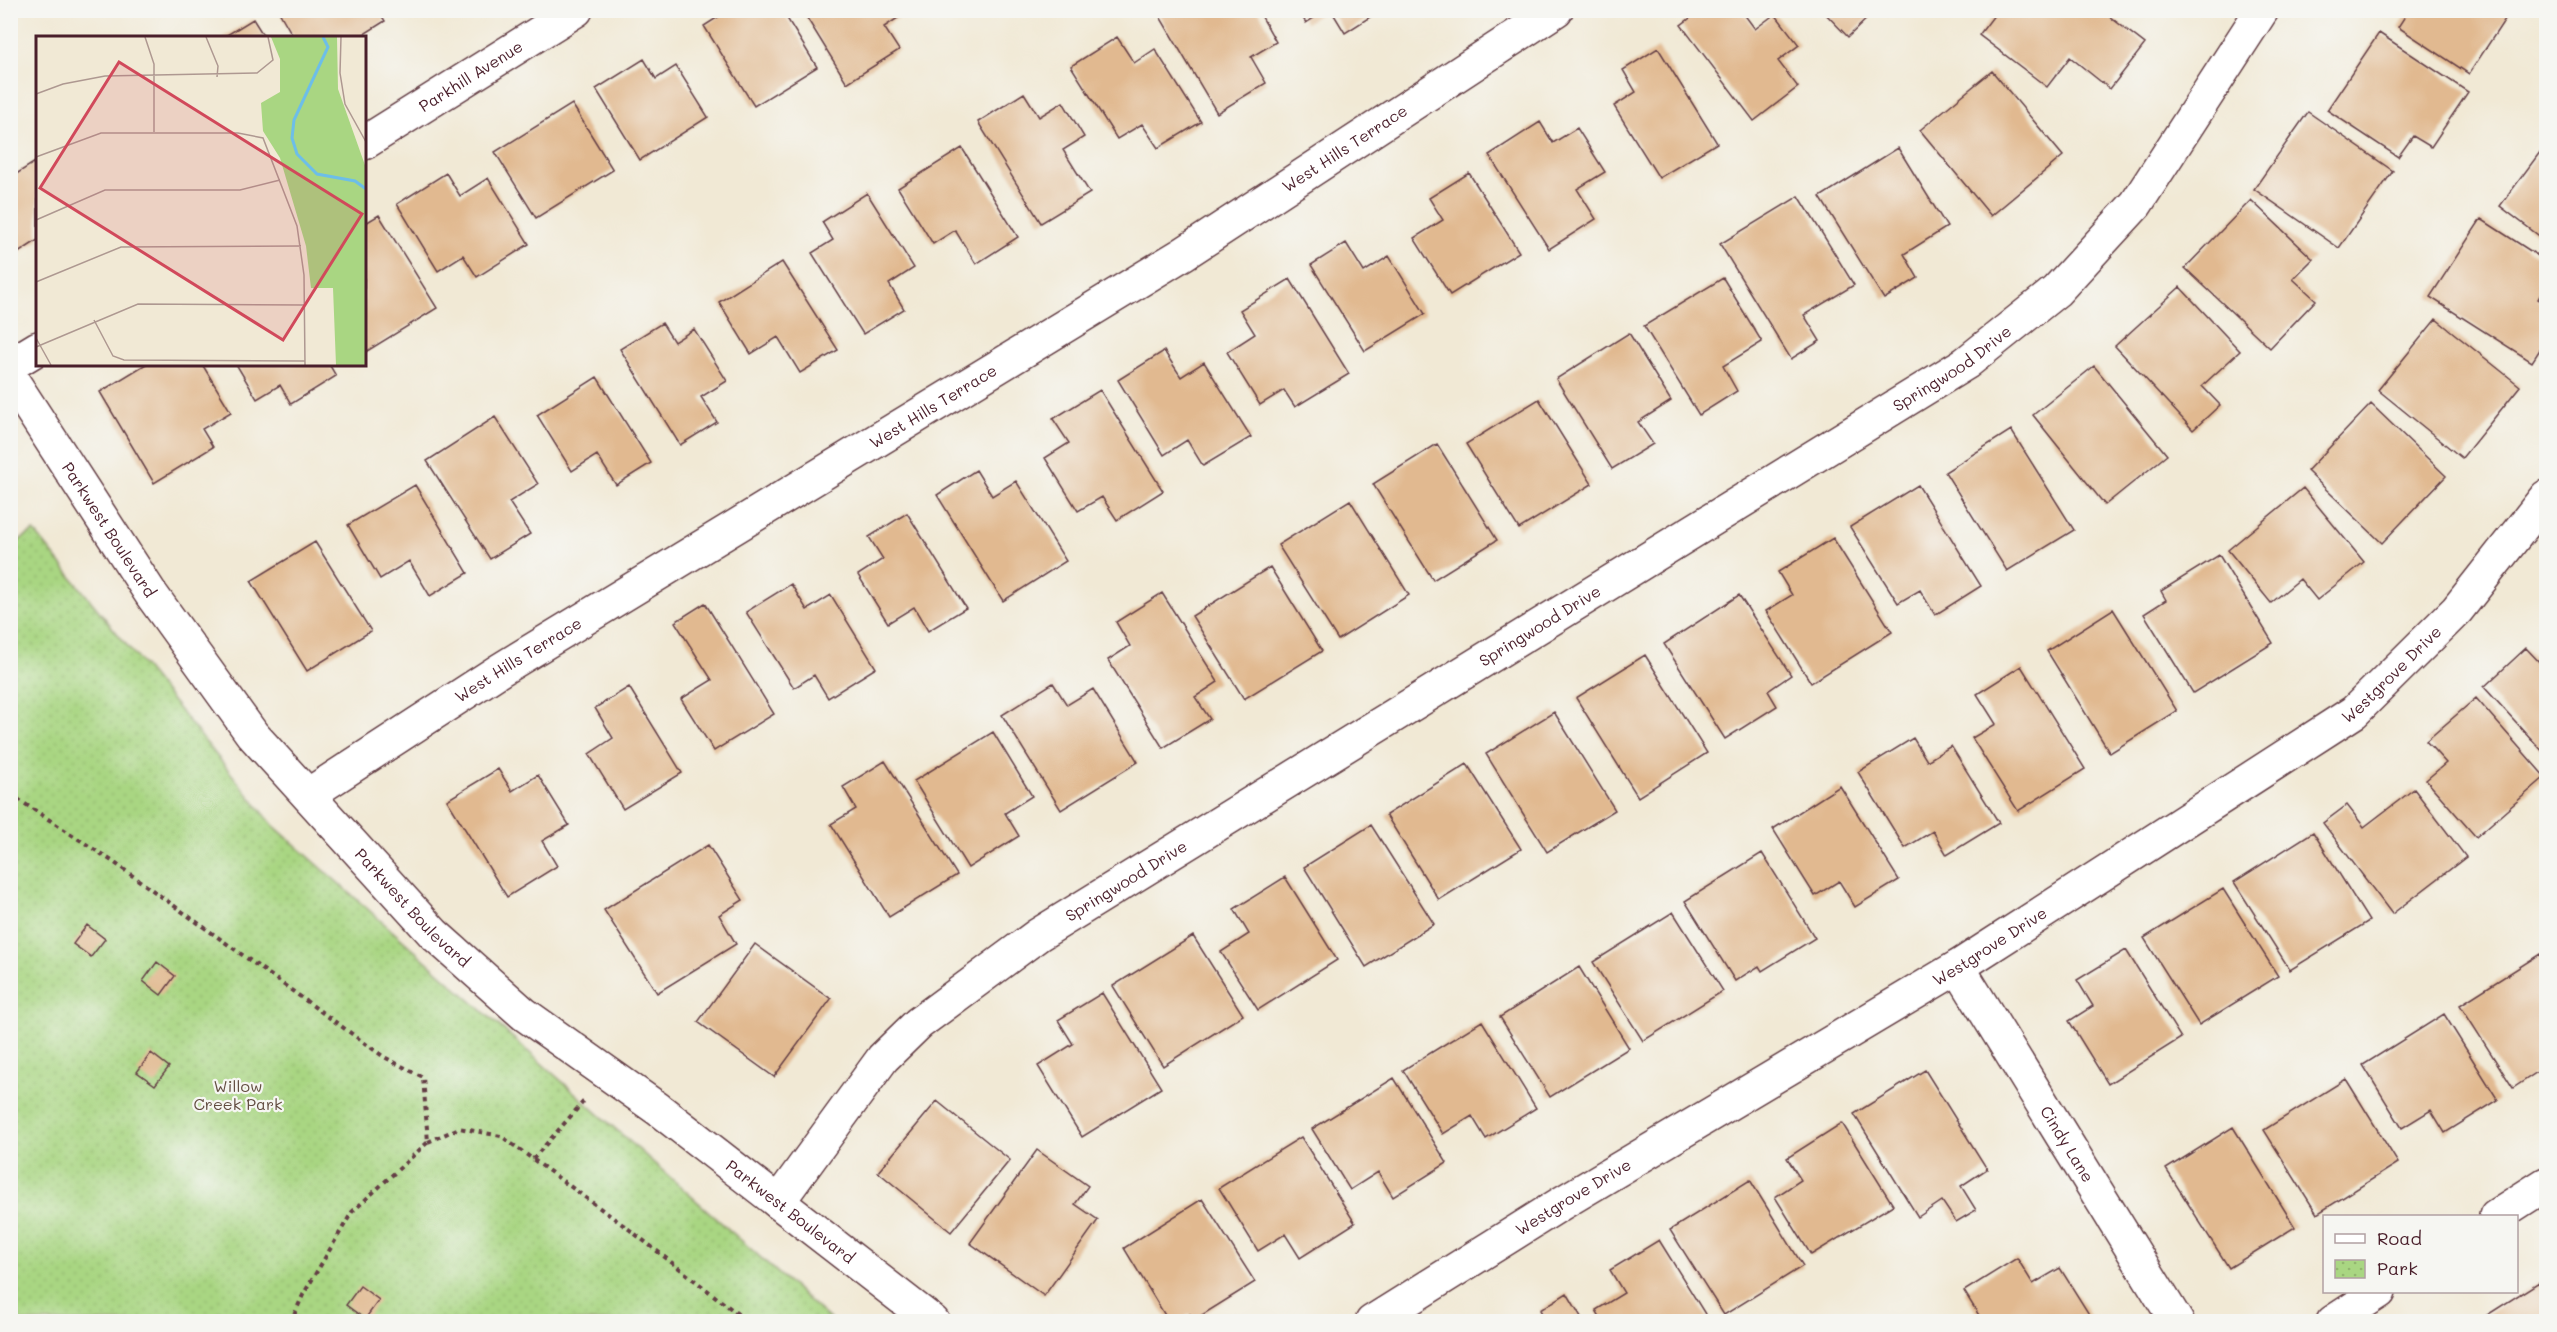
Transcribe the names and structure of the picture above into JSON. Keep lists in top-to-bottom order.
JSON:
{
  "streets": {
    "street": [
      "Parkhill Avenue",
      "West Hills Terrace",
      "Springwood Drive",
      "Parkwest Boulevard",
      "Westgrove Drive",
      "Cindy Lane"
    ]
  },
  "crossings": [
    ["West Hills Terrace", "Parkwest Boulevard"],
    ["Springwood Drive", "Parkwest Boulevard"],
    ["Westgrove Drive", "Cindy Lane"]
  ],
  "parks": ["Willow Creek Park"],
  "legend": ["Road", "Park"]
}
